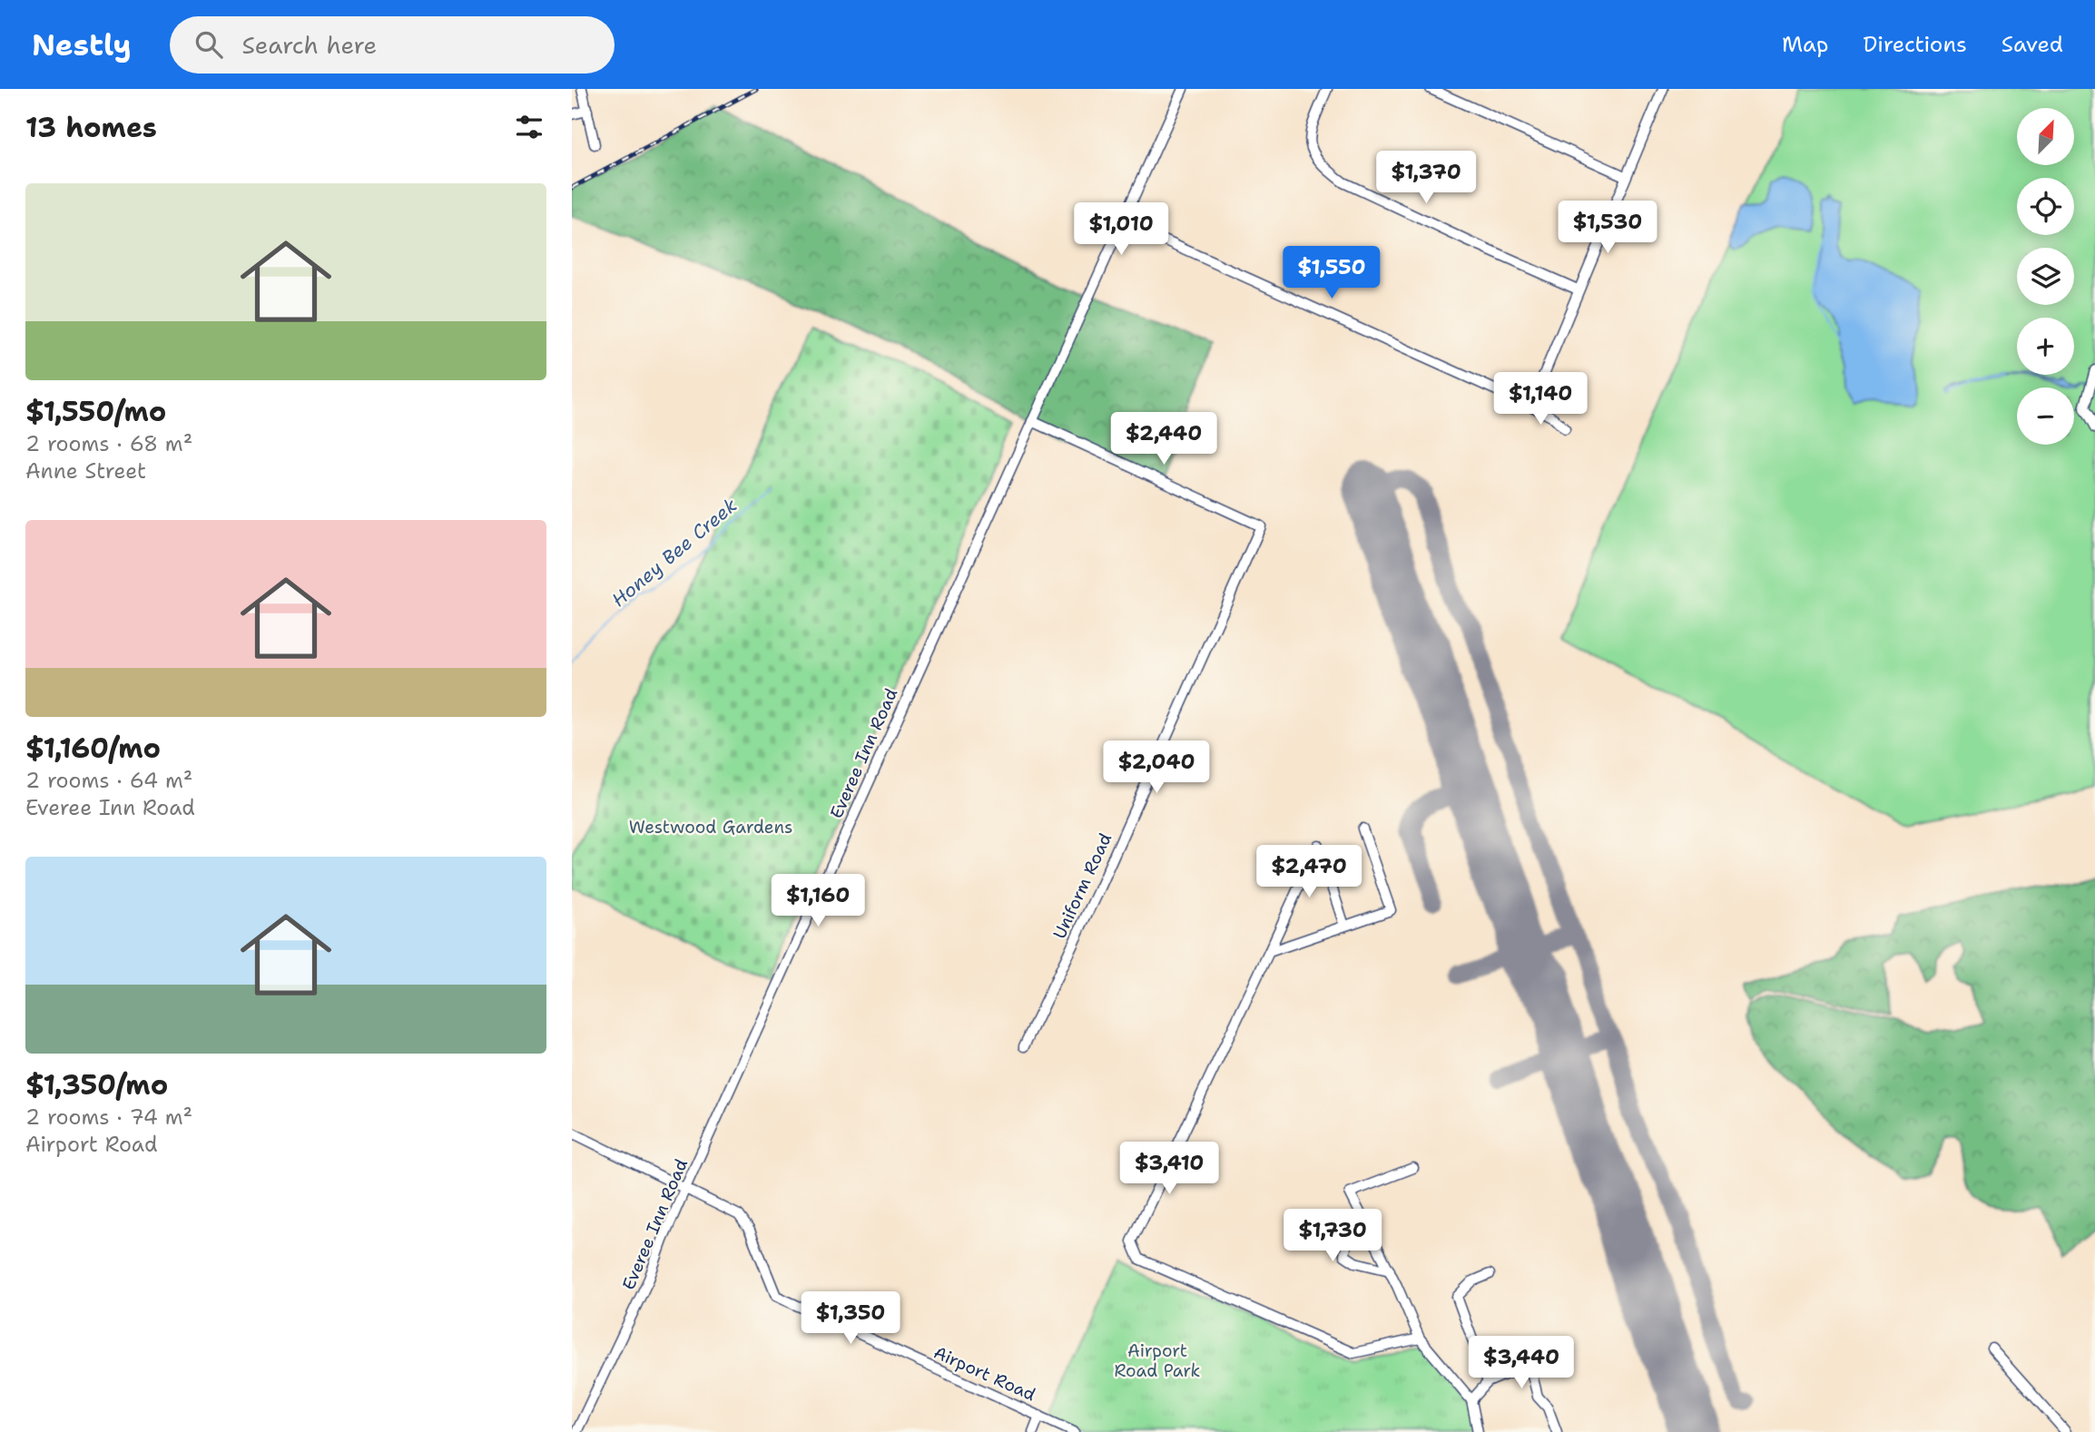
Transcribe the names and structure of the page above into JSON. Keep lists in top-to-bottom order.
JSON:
{
  "streets": {
    "street": ["Everee Inn Road", "Uniform Road", "Airport Road"]
  },
  "crossings": [
    ["Everee Inn Road", "Uniform Road"],
    ["Everee Inn Road", "Airport Road"]
  ],
  "water": ["Honey Bee Creek"],
  "parks": ["Westwood Gardens", "Airport Road Park"],
  "north": "top right",
  "page": {
    "header": "Nestly",
    "search": "Search here",
    "nav": ["Map", "Directions", "Saved"],
    "heading": "13 homes",
    "map_buttons": ["+", "−"],
    "price": [
      "$1,370",
      "$1,530",
      "$1,010",
      "$1,550",
      "$1,140",
      "$2,440",
      "$2,040",
      "$2,470",
      "$1,160",
      "$3,410",
      "$1,730",
      "$1,350",
      "$3,440"
    ],
    "list": [
      {
        "name": "$1,550/mo",
        "note": "2 rooms · 68 m² · Anne Street"
      },
      {
        "name": "$1,160/mo",
        "note": "2 rooms · 64 m² · Everee Inn Road"
      },
      {
        "name": "$1,350/mo",
        "note": "2 rooms · 74 m² · Airport Road"
      }
    ]
  }
}
